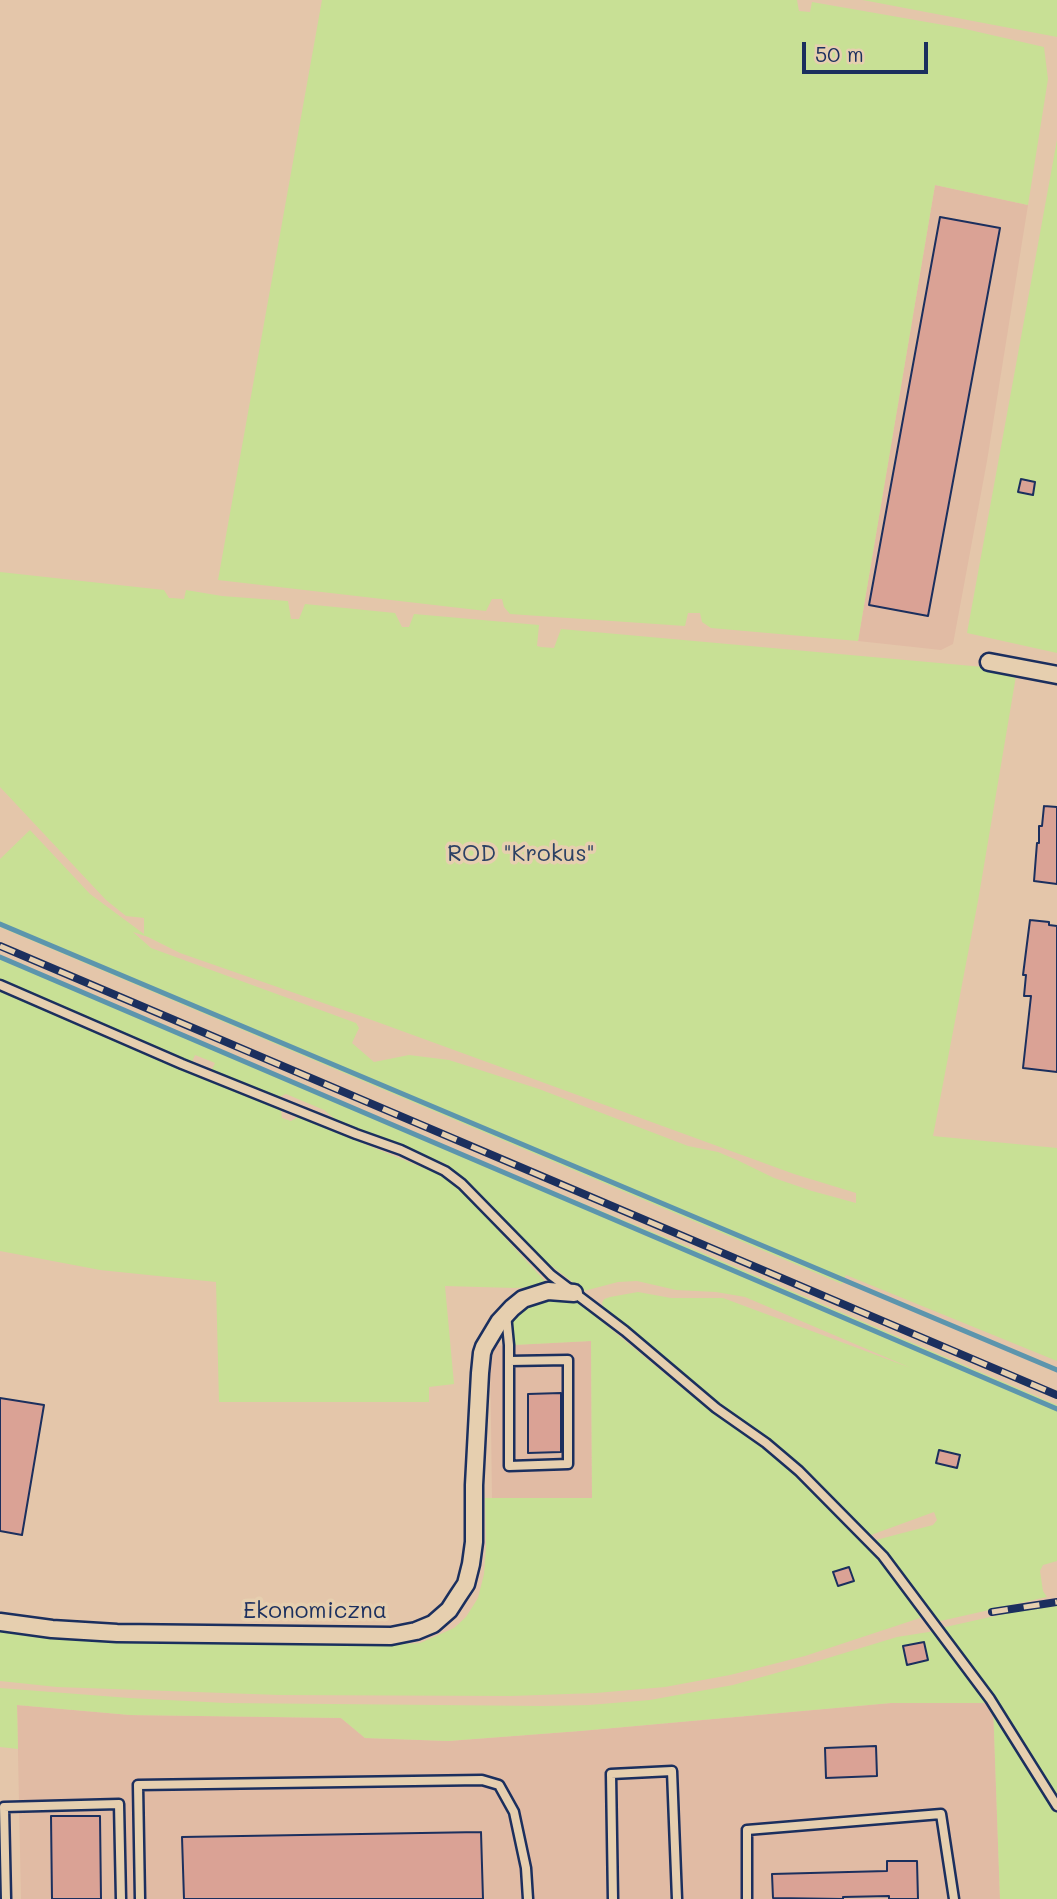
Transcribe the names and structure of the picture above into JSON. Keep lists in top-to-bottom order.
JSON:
{
  "streets": {
    "street": ["Ekonomiczna"]
  },
  "parks": ["ROD \"Krokus\""],
  "scale_bar": "50 m"
}
